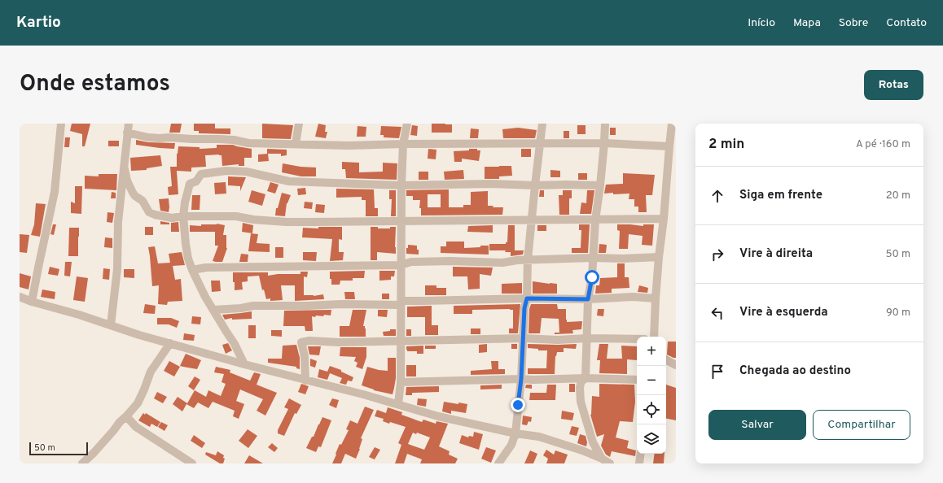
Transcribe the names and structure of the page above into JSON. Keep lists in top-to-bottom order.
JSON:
{
  "scale_bar": "50 m",
  "page": {
    "header": "Kartio",
    "nav": [
      "Início",
      "Mapa",
      "Sobre",
      "Contato"
    ],
    "title": "Onde estamos",
    "buttons": [
      "Rotas",
      ["Salvar", "Compartilhar"]
    ],
    "heading": ["2 min", "A pé · 160 m"],
    "list": [
      ["Siga em frente", "20 m"],
      ["Vire à direita", "50 m"],
      ["Vire à esquerda", "90 m"],
      "Chegada ao destino"
    ],
    "map_buttons": ["+", "−"],
    "scale": "50 m"
  }
}
